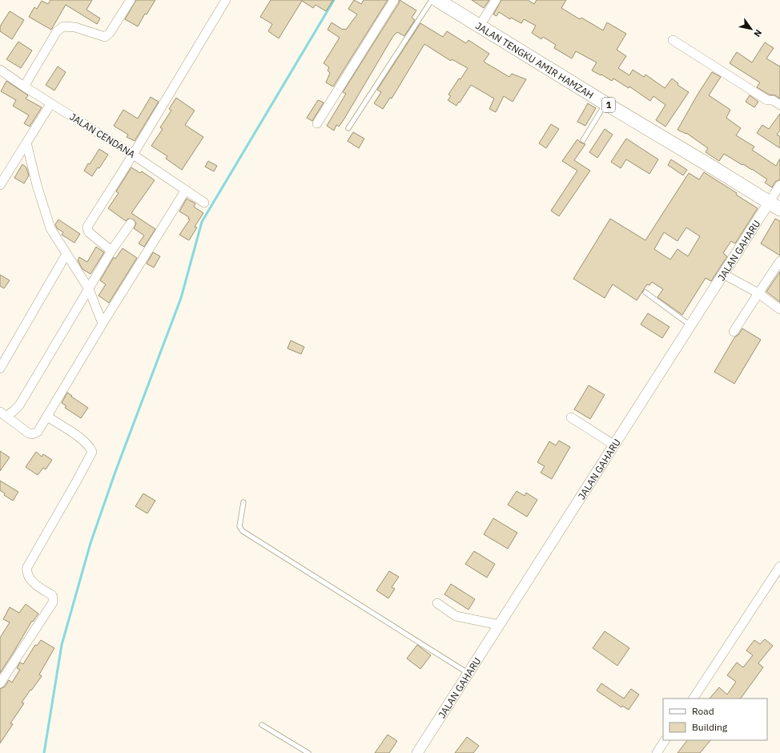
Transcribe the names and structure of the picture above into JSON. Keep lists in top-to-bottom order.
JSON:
{
  "streets": {
    "main road": ["JALAN TENGKU AMIR HAMZAH", "1"],
    "street": ["JALAN CENDANA", "JALAN GAHARU"]
  },
  "crossings": [
    ["JALAN TENGKU AMIR HAMZAH", "JALAN GAHARU"]
  ],
  "legend": ["Road", "Building"],
  "north": "bottom right"
}
